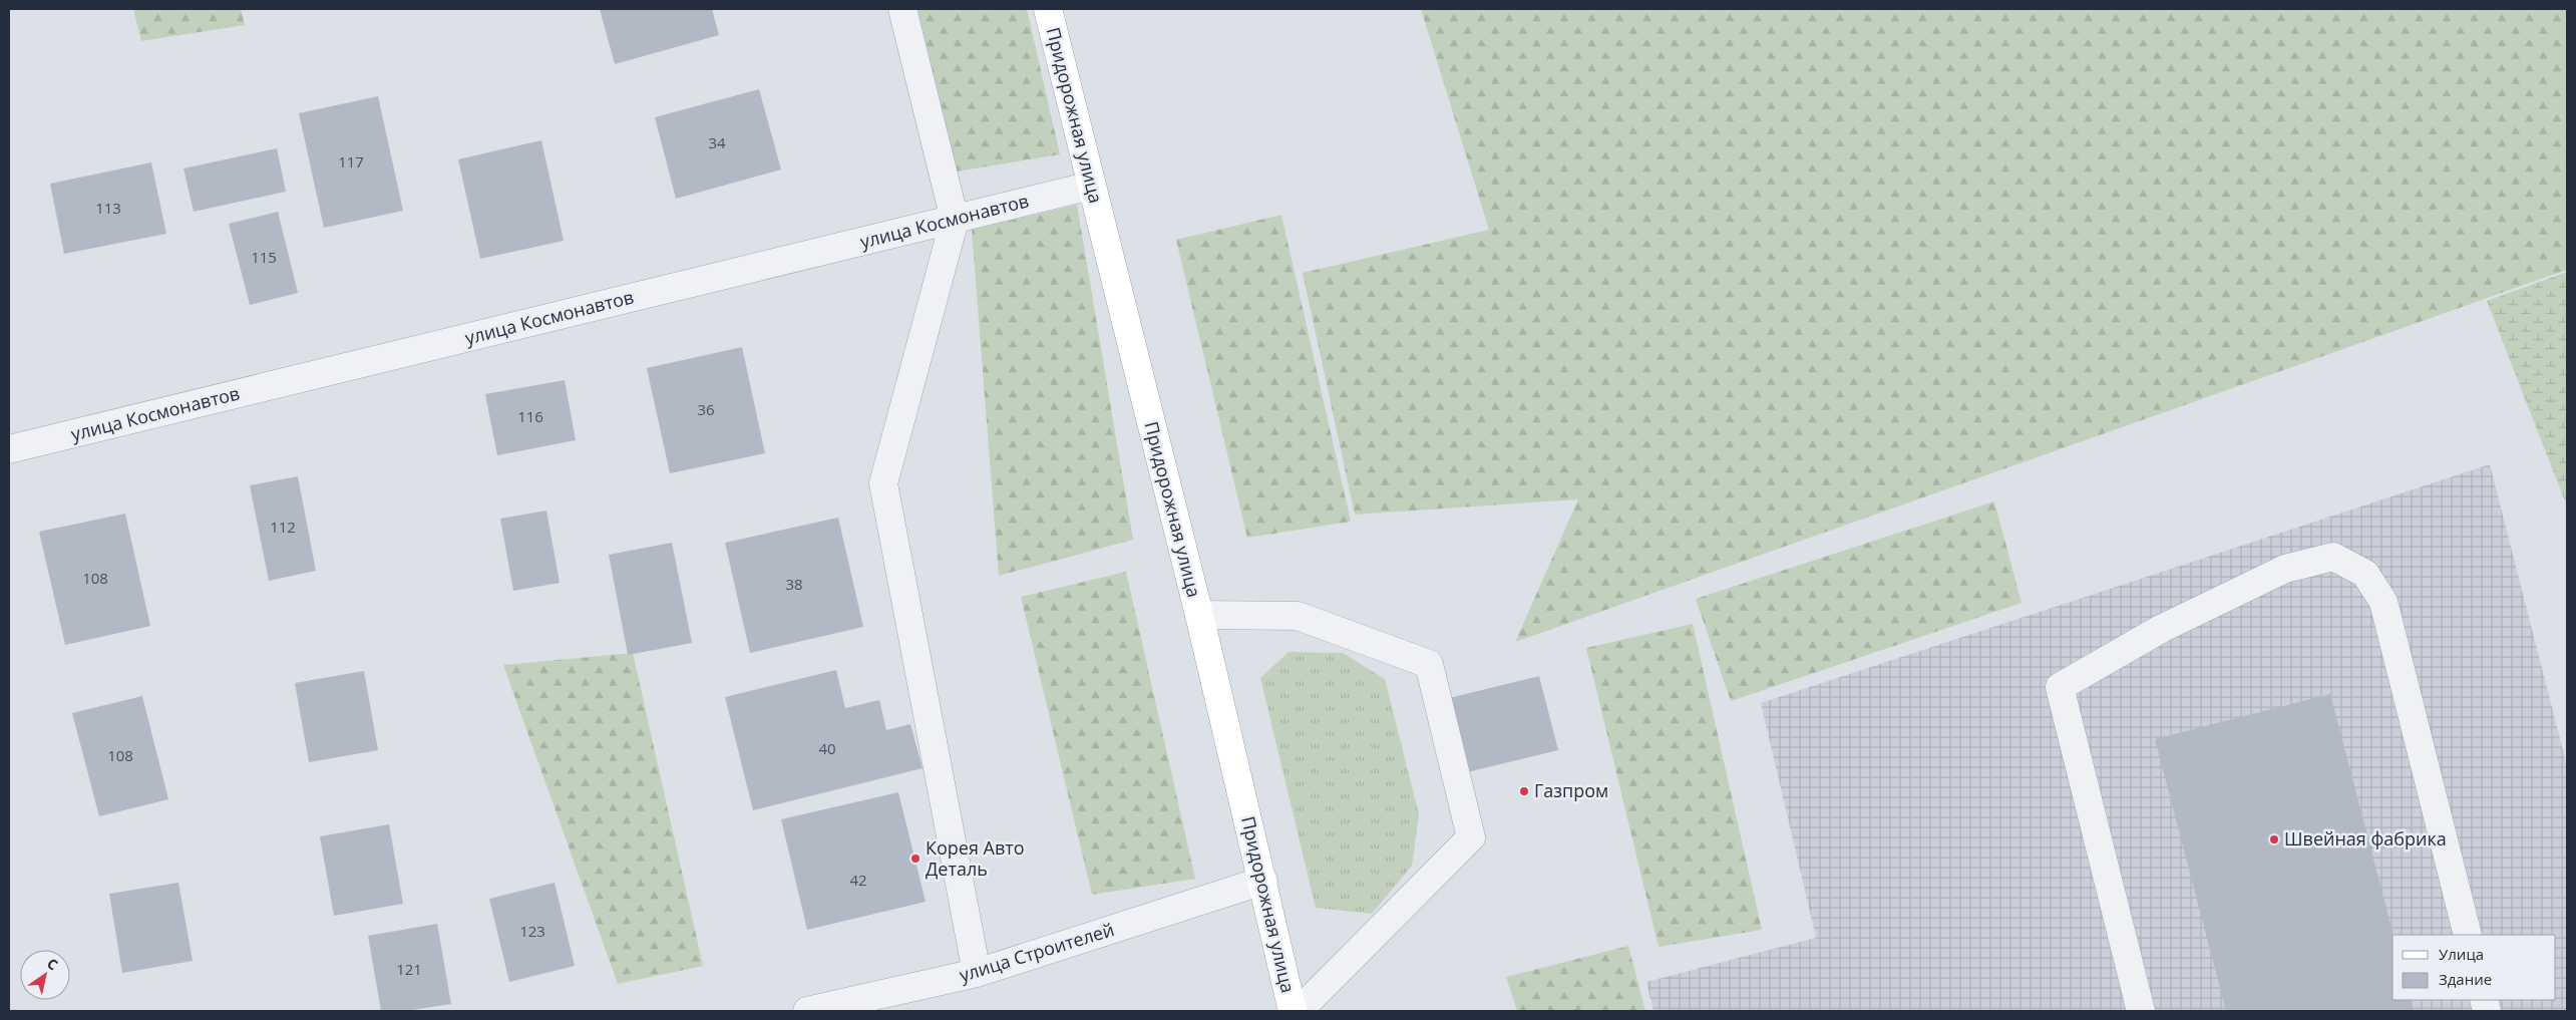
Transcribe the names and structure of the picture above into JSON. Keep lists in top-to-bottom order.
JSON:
{
  "streets": {
    "main road": ["Придорожная улица"],
    "street": ["улица Космонавтов", "улица Строителей"]
  },
  "crossings": [
    ["Придорожная улица", "улица Космонавтов"],
    ["Придорожная улица", "улица Строителей"]
  ],
  "places": ["Газпром", "Швейная фабрика", "Корея Авто Деталь"],
  "house_numbers": [
    "34",
    "117",
    "113",
    "115",
    "36",
    "116",
    "112",
    "108",
    "38",
    "40",
    "108",
    "42",
    "123",
    "121"
  ],
  "legend": ["Улица", "Здание"],
  "north": "top right"
}
